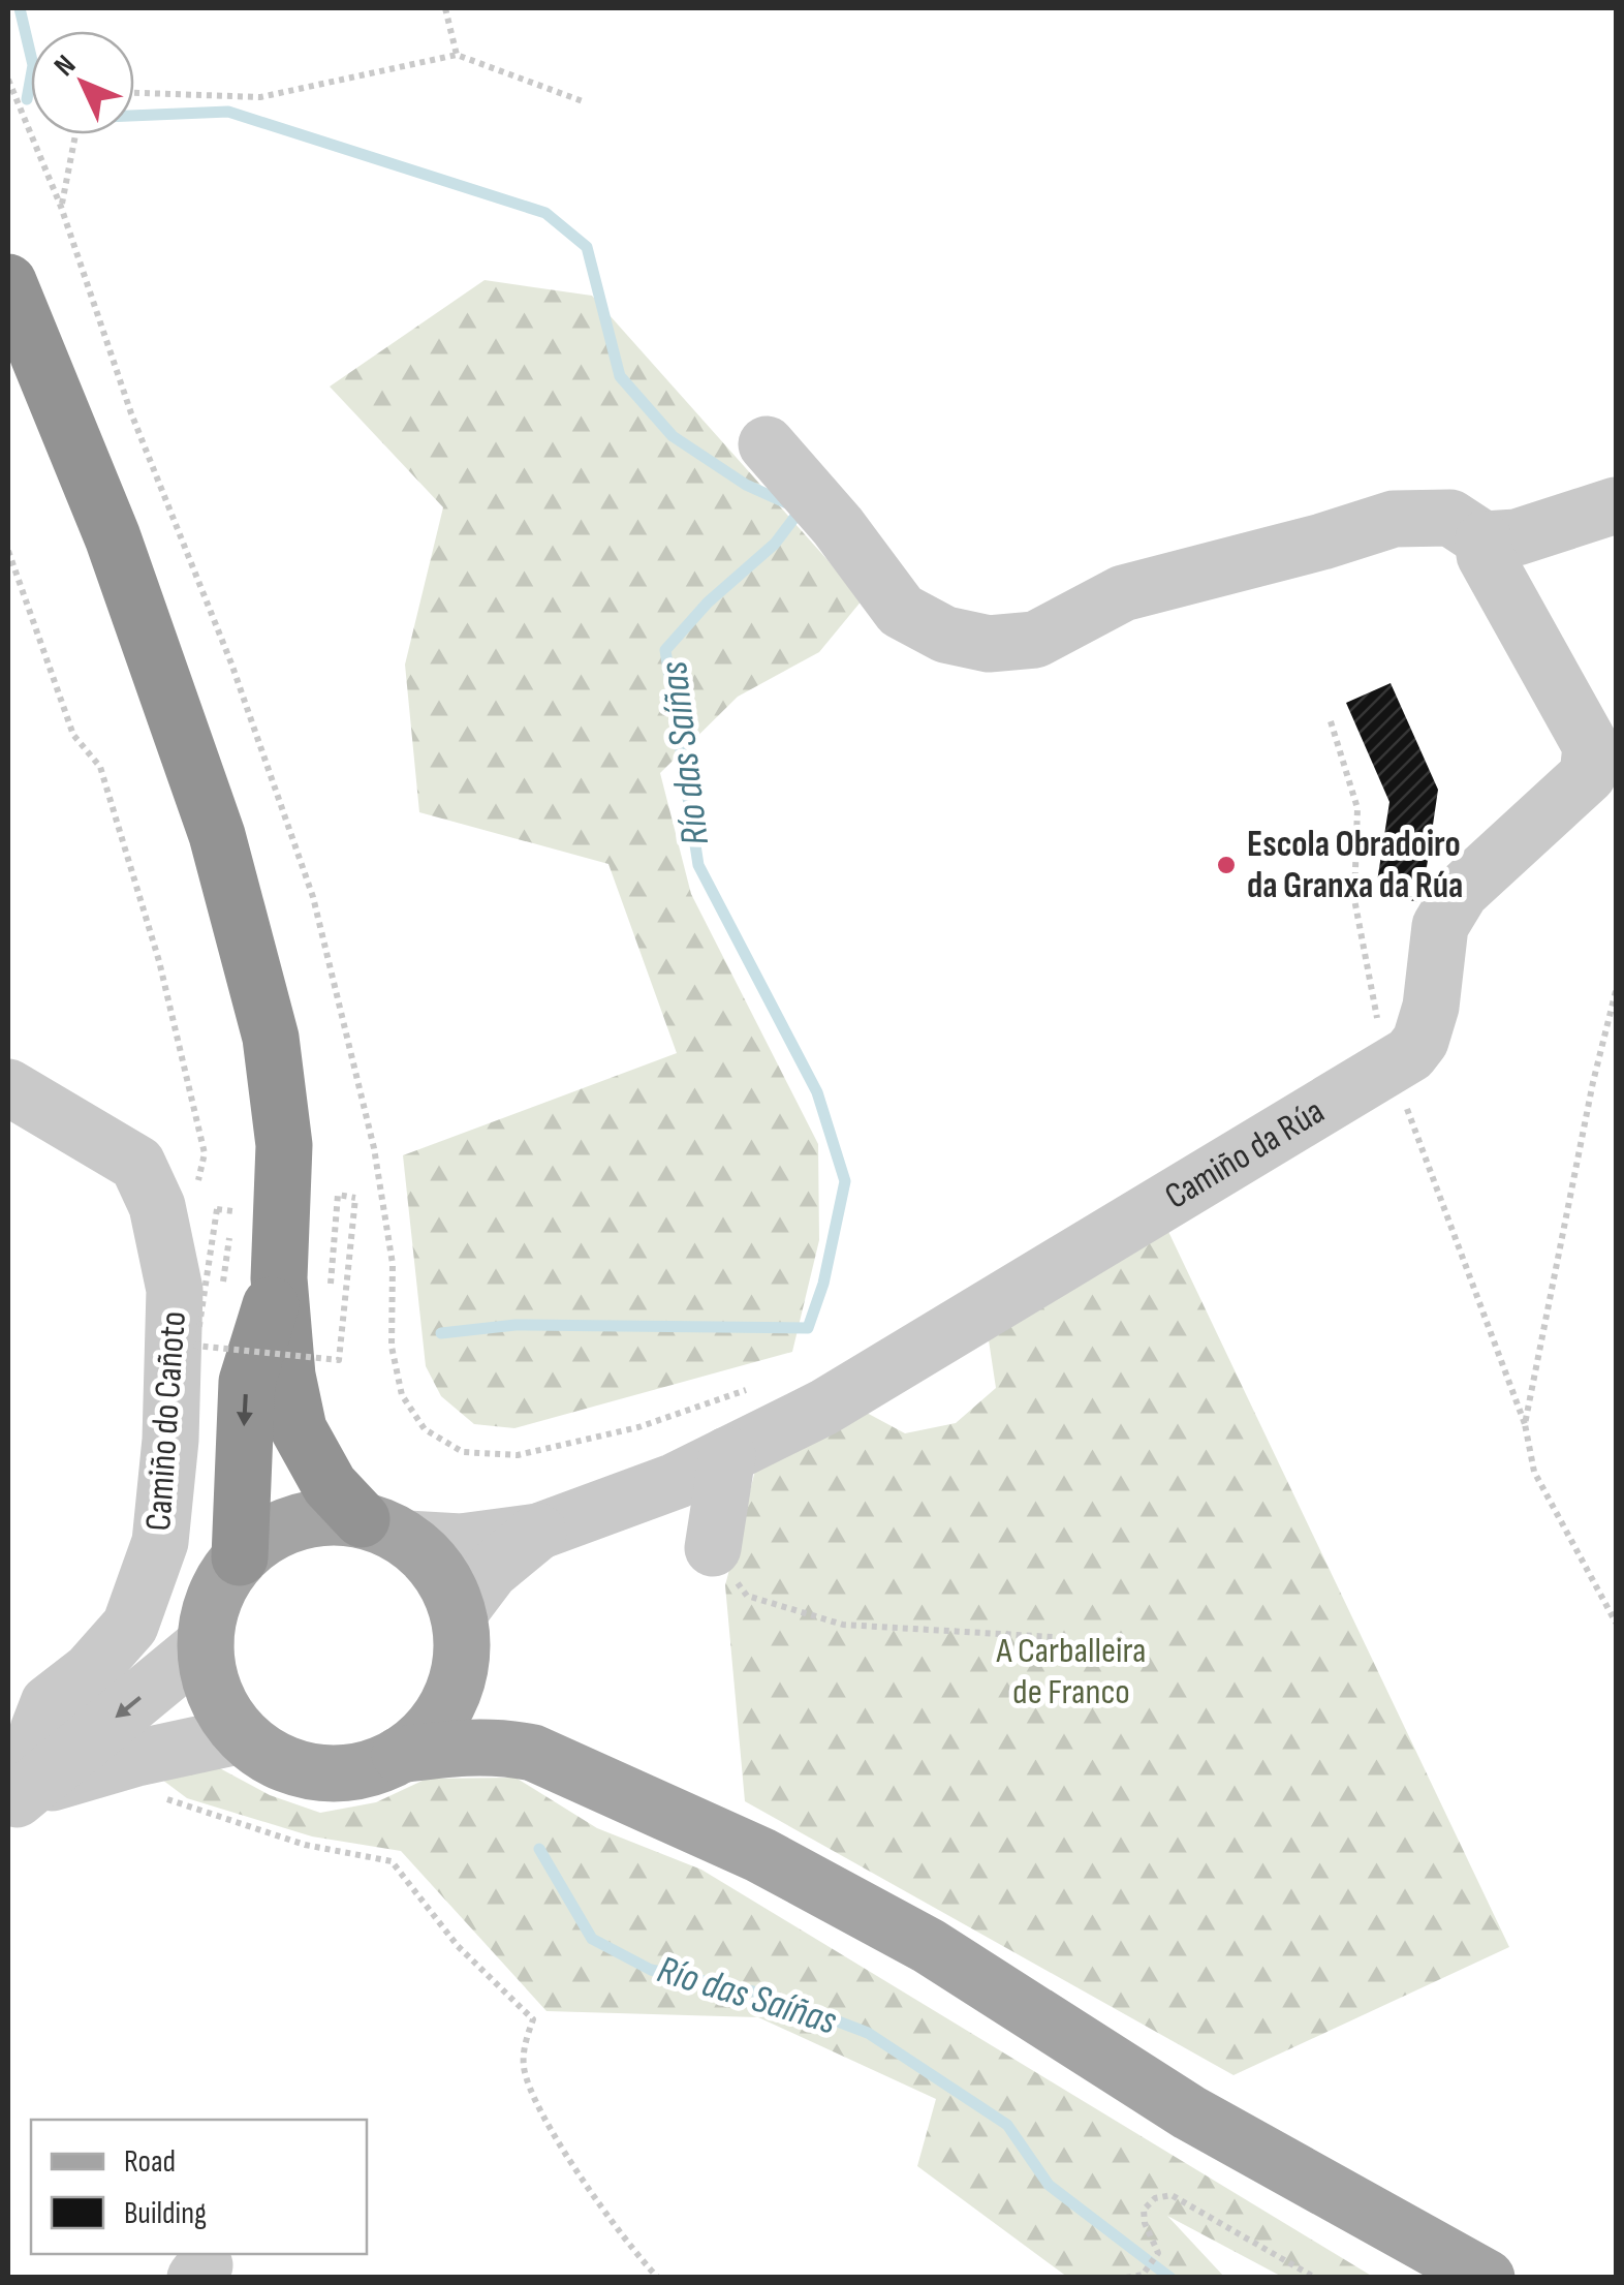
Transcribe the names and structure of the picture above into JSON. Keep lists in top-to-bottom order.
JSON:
{
  "streets": {
    "street": ["Camiño da Rúa", "Camiño do Cañoto"]
  },
  "water": ["Río das Saíñas"],
  "parks": ["A Carballeira de Franco"],
  "places": ["Escola Obradoiro da Granxa da Rúa"],
  "legend": ["Road", "Building"],
  "north": "top left"
}
